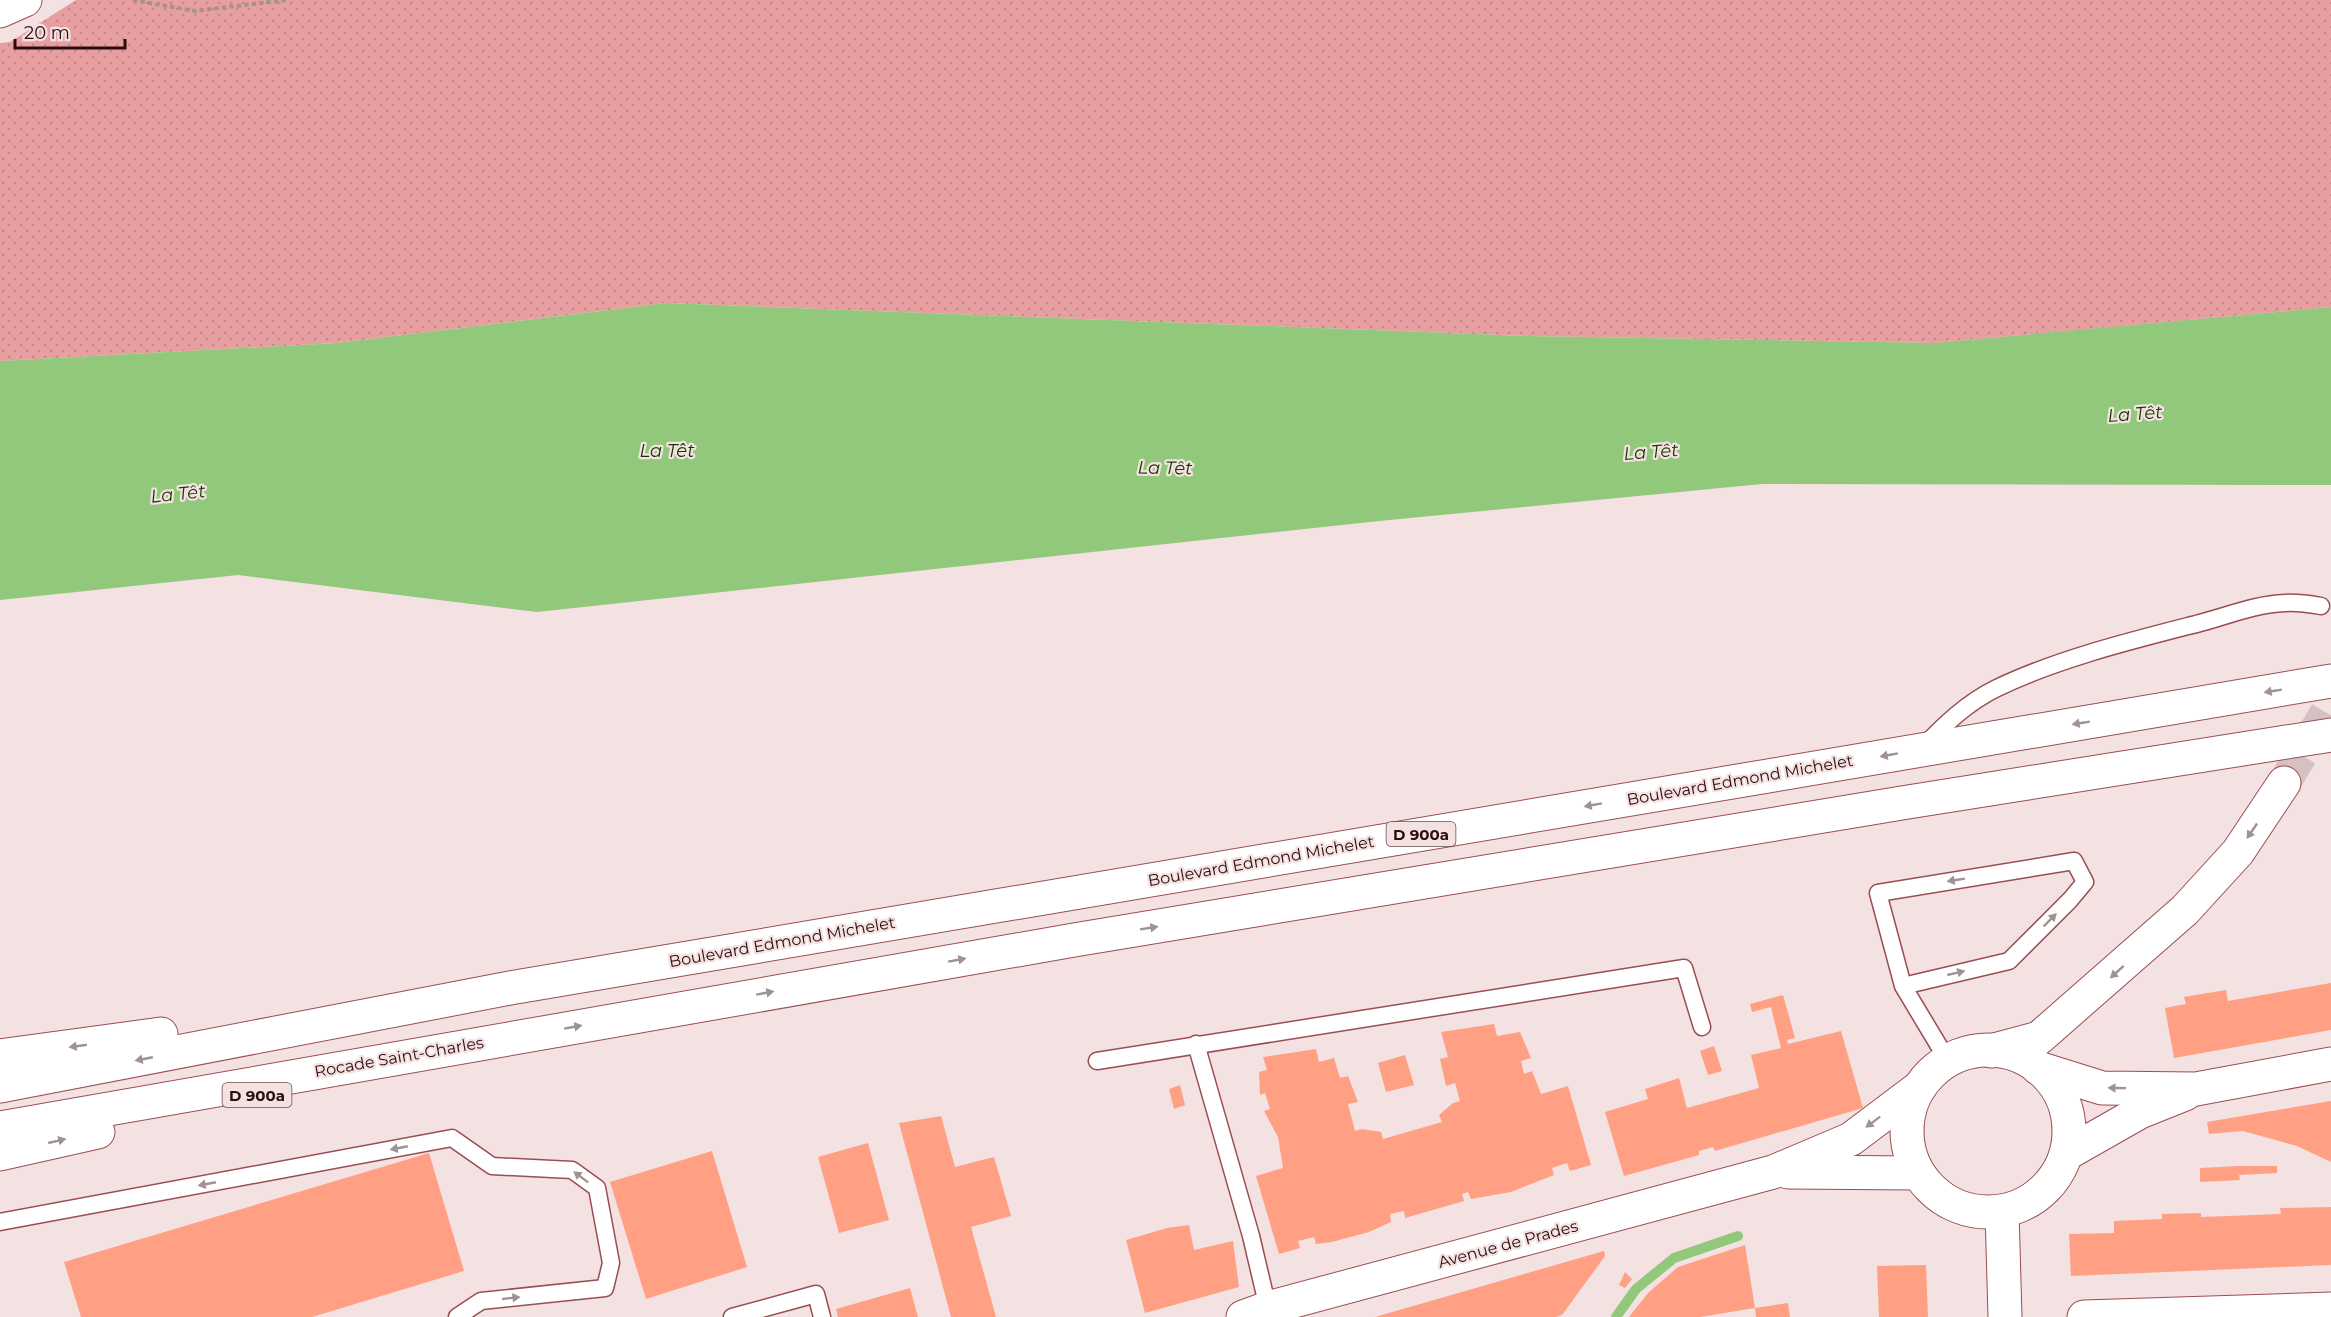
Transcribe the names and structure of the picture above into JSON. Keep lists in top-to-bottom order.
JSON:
{
  "streets": {
    "main road": [
      "Boulevard Edmond Michelet",
      "D 900a",
      "Rocade Saint-Charles",
      "Avenue de Prades"
    ]
  },
  "crossings": [
    ["Boulevard Edmond Michelet", "D 900a"],
    ["D 900a", "Rocade Saint-Charles"]
  ],
  "water": ["La Têt"],
  "scale_bar": "20 m"
}
